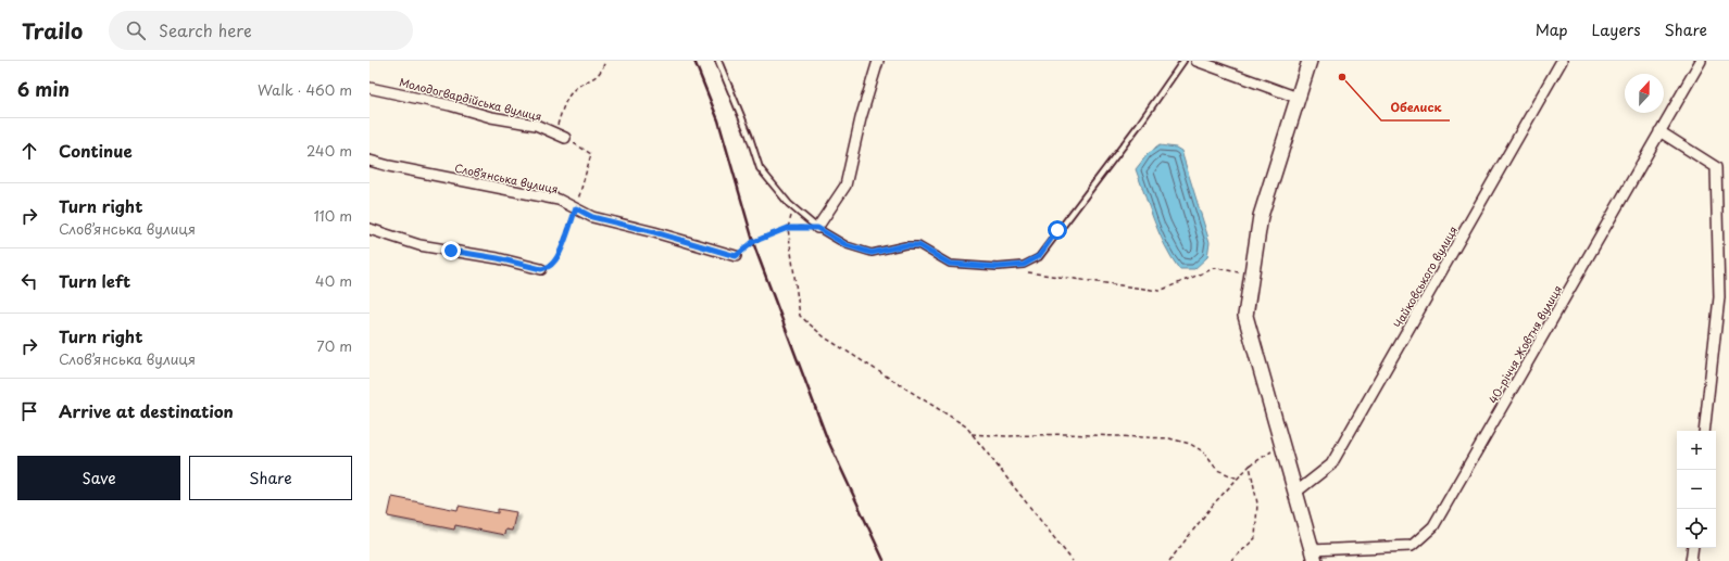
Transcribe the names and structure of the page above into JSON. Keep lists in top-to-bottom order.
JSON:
{
  "streets": {
    "street": [
      "Молодогвардійська вулиця",
      "Слов’янська вулиця",
      "Чайковського вулиця",
      "40-річчя Жовтня вулиця"
    ]
  },
  "places": ["Обелиск"],
  "north": "top",
  "page": {
    "header": "Trailo",
    "search": "Search here",
    "nav": ["Map", "Layers", "Share"],
    "heading": ["6 min", "Walk · 460 m"],
    "list": [
      ["Continue", "240 m"],
      ["Turn right", "Слов’янська вулиця", "110 m"],
      ["Turn left", "40 m"],
      ["Turn right", "Слов’янська вулиця", "70 m"],
      "Arrive at destination"
    ],
    "map_buttons": ["+", "−"],
    "buttons": ["Save", "Share"]
  }
}
